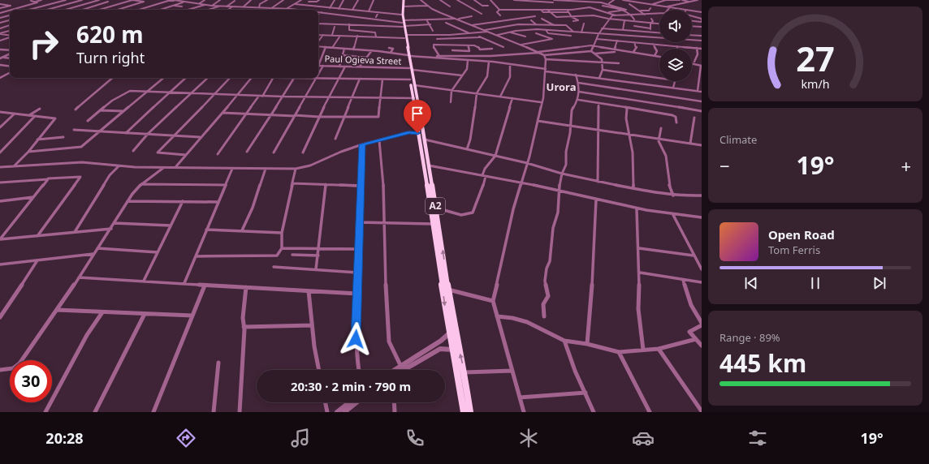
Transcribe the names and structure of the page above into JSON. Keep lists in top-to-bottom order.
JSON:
{
  "streets": {
    "highway": ["A2"],
    "street": ["Paul Ogieva Street"]
  },
  "crossings": [
    ["Paul Ogieva Street", "A2"]
  ],
  "districts": ["Urora"],
  "page": {
    "turn": ["620 m", "Turn right"],
    "tile": [
      "Climate",
      ["Range · 89%", "445 km"]
    ],
    "heat": ["−", "19°", "+"],
    "song": ["Open Road", "Tom Ferris"],
    "limit": "30",
    "trip": "20:30 · 2 min · 790 m",
    "tabs": ["20:28", "19°"],
    "gauge": ["27", "km/h"]
  }
}
